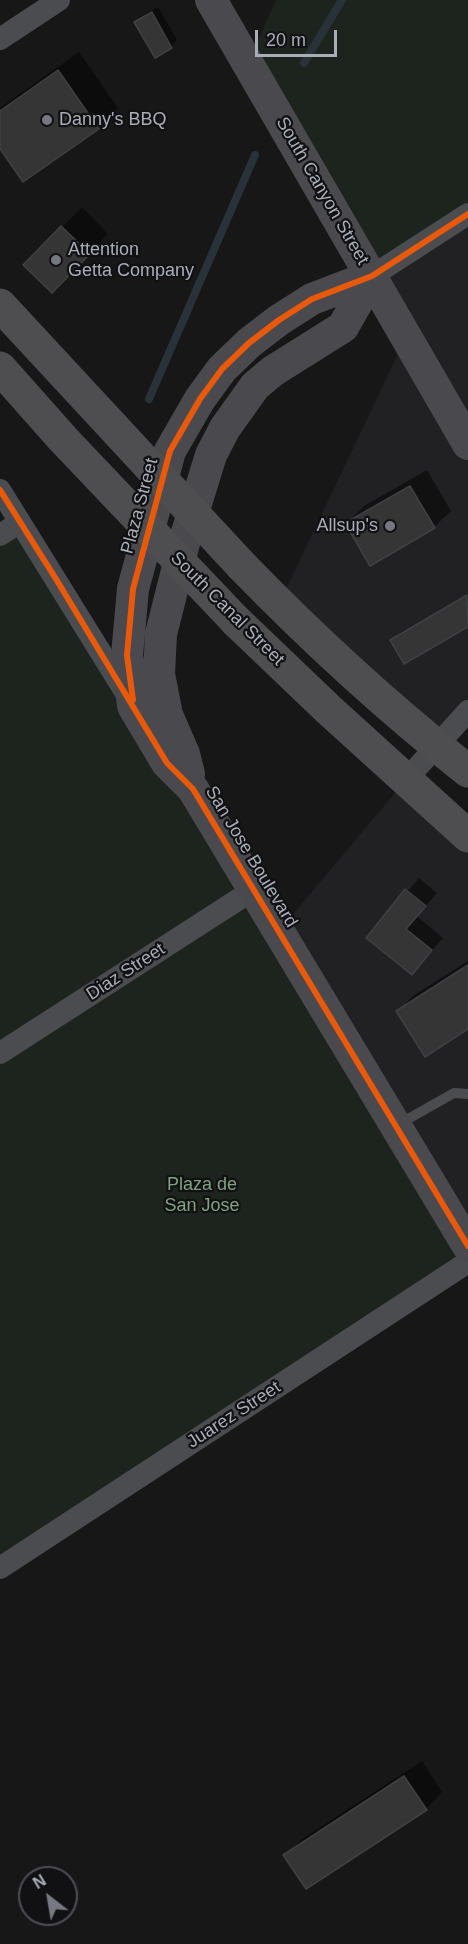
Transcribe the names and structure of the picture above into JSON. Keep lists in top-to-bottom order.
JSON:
{
  "streets": {
    "highway": ["South Canal Street"],
    "street": [
      "South Canyon Street",
      "Plaza Street",
      "San Jose Boulevard",
      "Diaz Street",
      "Juarez Street"
    ]
  },
  "crossings": [
    ["South Canyon Street", "Plaza Street"],
    ["Plaza Street", "San Jose Boulevard"],
    ["San Jose Boulevard", "Diaz Street"]
  ],
  "parks": ["Plaza de San Jose"],
  "places": ["Danny's BBQ", "Attention Getta Company", "Allsup's"],
  "scale_bar": "20 m",
  "north": "top left"
}
